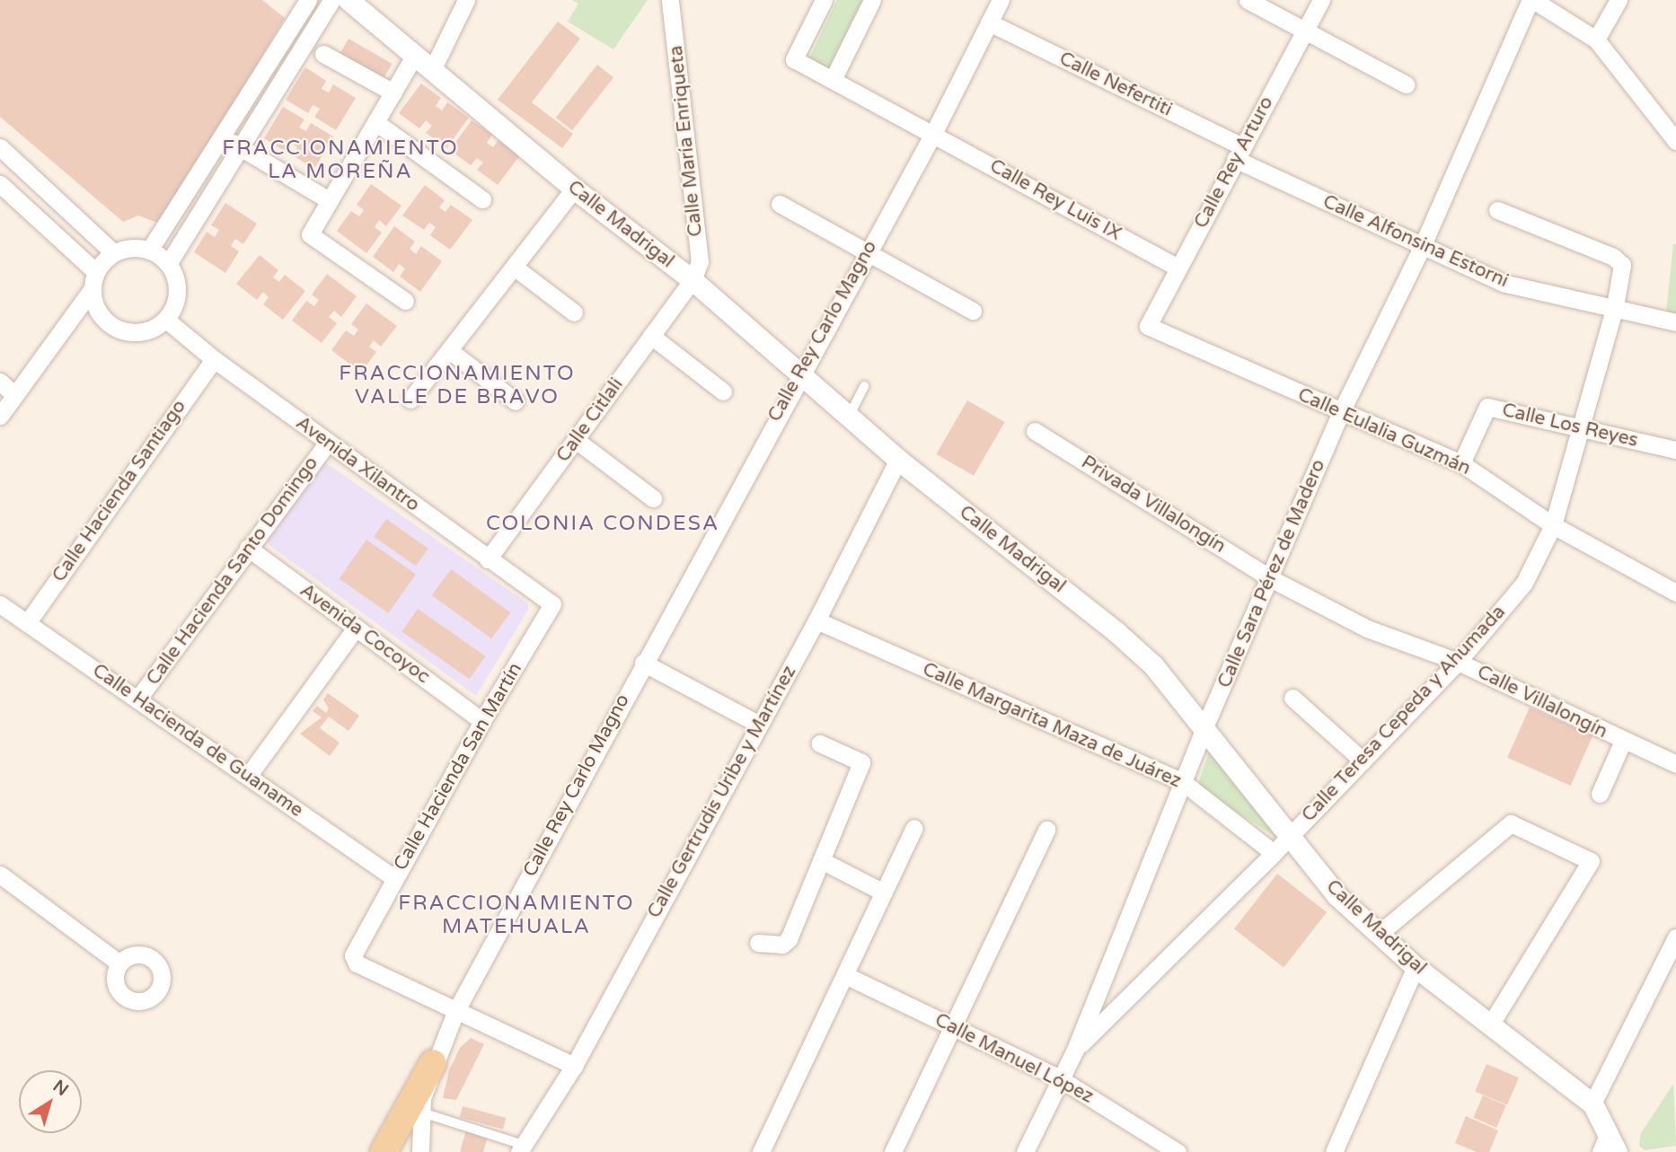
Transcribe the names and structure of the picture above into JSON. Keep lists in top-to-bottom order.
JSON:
{
  "streets": {
    "street": [
      "Calle Nefertiti",
      "Calle María Enriqueta",
      "Calle Rey Arturo",
      "Calle Rey Luis IX",
      "Calle Madrigal",
      "Calle Alfonsina Estorni",
      "Calle Rey Carlo Magno",
      "Calle Citlali",
      "Calle Los Reyes",
      "Calle Eulalia Guzmán",
      "Avenida Xilantro",
      "Calle Hacienda Santiago",
      "Privada Villalongín",
      "Calle Hacienda Santo Domingo",
      "Calle Sara Pérez de Madero",
      "Avenida Cocoyoc",
      "Calle Villalongín",
      "Calle Teresa Cepeda y Ahumada",
      "Calle Margarita Maza de Juárez",
      "Calle Hacienda de Guaname",
      "Calle Hacienda San Martín",
      "Calle Gertrudis Uribe y Martínez",
      "Calle Manuel López"
    ]
  },
  "crossings": [
    ["Calle Nefertiti", "Calle Rey Arturo"],
    ["Calle Nefertiti", "Calle Alfonsina Estorni"],
    ["Calle Nefertiti", "Calle Rey Carlo Magno"],
    ["Calle María Enriqueta", "Calle Madrigal"],
    ["Calle María Enriqueta", "Calle Citlali"],
    ["Calle Rey Arturo", "Calle Rey Luis IX"],
    ["Calle Rey Arturo", "Calle Alfonsina Estorni"],
    ["Calle Rey Arturo", "Calle Eulalia Guzmán"],
    ["Calle Rey Luis IX", "Calle Rey Carlo Magno"],
    ["Calle Madrigal", "Calle Rey Carlo Magno"],
    ["Calle Madrigal", "Calle Citlali"],
    ["Calle Madrigal", "Calle Sara Pérez de Madero"],
    ["Calle Madrigal", "Calle Teresa Cepeda y Ahumada"],
    ["Calle Madrigal", "Calle Gertrudis Uribe y Martínez"],
    ["Calle Alfonsina Estorni", "Calle Sara Pérez de Madero"],
    ["Calle Alfonsina Estorni", "Calle Teresa Cepeda y Ahumada"],
    ["Calle Rey Carlo Magno", "Calle Hacienda San Martín"],
    ["Calle Citlali", "Avenida Xilantro"],
    ["Calle Los Reyes", "Calle Eulalia Guzmán"],
    ["Calle Los Reyes", "Calle Teresa Cepeda y Ahumada"],
    ["Calle Eulalia Guzmán", "Calle Sara Pérez de Madero"],
    ["Calle Eulalia Guzmán", "Calle Teresa Cepeda y Ahumada"],
    ["Avenida Xilantro", "Calle Hacienda Santiago"],
    ["Avenida Xilantro", "Calle Hacienda Santo Domingo"],
    ["Avenida Xilantro", "Calle Hacienda San Martín"],
    ["Calle Hacienda Santiago", "Calle Hacienda de Guaname"],
    ["Privada Villalongín", "Calle Sara Pérez de Madero"],
    ["Privada Villalongín", "Calle Villalongín"],
    ["Calle Hacienda Santo Domingo", "Avenida Cocoyoc"],
    ["Calle Hacienda Santo Domingo", "Calle Hacienda de Guaname"],
    ["Calle Sara Pérez de Madero", "Calle Villalongín"],
    ["Calle Sara Pérez de Madero", "Calle Teresa Cepeda y Ahumada"],
    ["Calle Sara Pérez de Madero", "Calle Margarita Maza de Juárez"],
    ["Calle Sara Pérez de Madero", "Calle Manuel López"],
    ["Avenida Cocoyoc", "Calle Hacienda San Martín"],
    ["Calle Villalongín", "Calle Teresa Cepeda y Ahumada"],
    ["Calle Teresa Cepeda y Ahumada", "Calle Margarita Maza de Juárez"],
    ["Calle Margarita Maza de Juárez", "Calle Gertrudis Uribe y Martínez"],
    ["Calle Hacienda de Guaname", "Calle Hacienda San Martín"]
  ],
  "districts": [
    "FRACCIONAMIENTO LA MOREÑA",
    "FRACCIONAMIENTO VALLE DE BRAVO",
    "COLONIA CONDESA",
    "FRACCIONAMIENTO MATEHUALA"
  ],
  "north": "top right"
}
